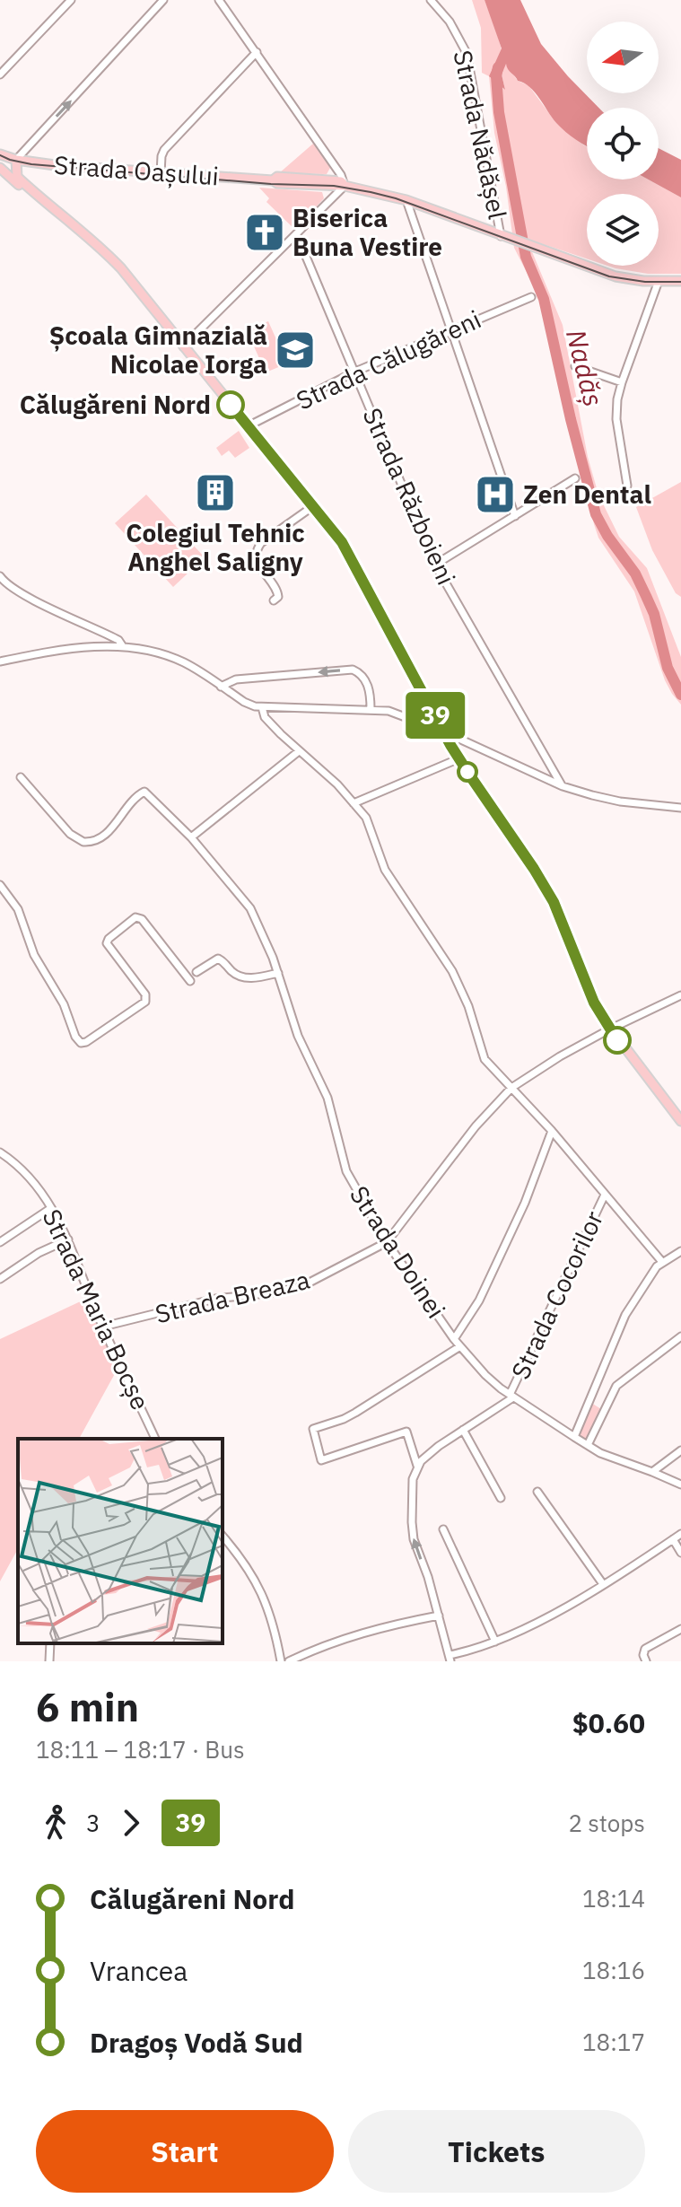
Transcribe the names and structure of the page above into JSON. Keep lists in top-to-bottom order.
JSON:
{
  "streets": {
    "main road": ["Strada Oașului"],
    "street": [
      "Strada Nădășel",
      "Strada Călugăreni",
      "Strada Războieni",
      "Strada Doinei",
      "Strada Cocorilor",
      "Strada Breaza",
      "Strada Maria Bocșe"
    ]
  },
  "crossings": [
    ["Strada Nădășel", "Strada Oașului"],
    ["Strada Călugăreni", "Strada Războieni"],
    ["Strada Doinei", "Strada Cocorilor"],
    ["Strada Doinei", "Strada Breaza"],
    ["Strada Breaza", "Strada Maria Bocșe"]
  ],
  "water": ["Nadăș"],
  "places": {
    "church": ["Biserica Buna Vestire"],
    "school or university": ["Școala Gimnazială Nicolae Iorga"],
    "other": ["Călugăreni Nord"],
    "building": ["Colegiul Tehnic Anghel Saligny"],
    "hospital": ["Zen Dental"]
  },
  "lines": ["bus line 39"],
  "north": "left",
  "page": {
    "on_map": "39",
    "heading": ["6 min", "18:11 – 18:17 · Bus", "$0.60"],
    "legs": ["3", "39", "2 stops"],
    "list": [
      {
        "name": "Călugăreni Nord",
        "value": "18:14"
      },
      {
        "name": "Vrancea",
        "value": "18:16"
      },
      {
        "name": "Dragoș Vodă Sud",
        "value": "18:17"
      }
    ],
    "buttons": ["Start", "Tickets"]
  }
}
